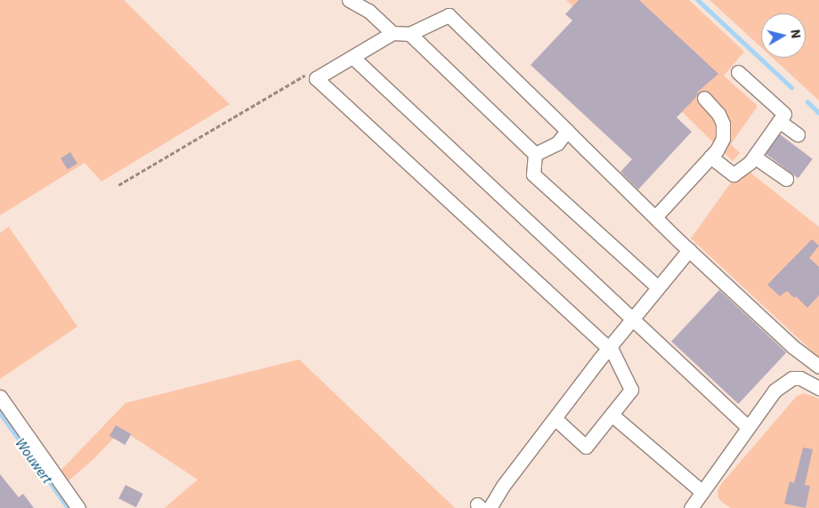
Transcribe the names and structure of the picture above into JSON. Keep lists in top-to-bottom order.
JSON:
{
  "water": ["Wouwert"],
  "north": "right"
}
